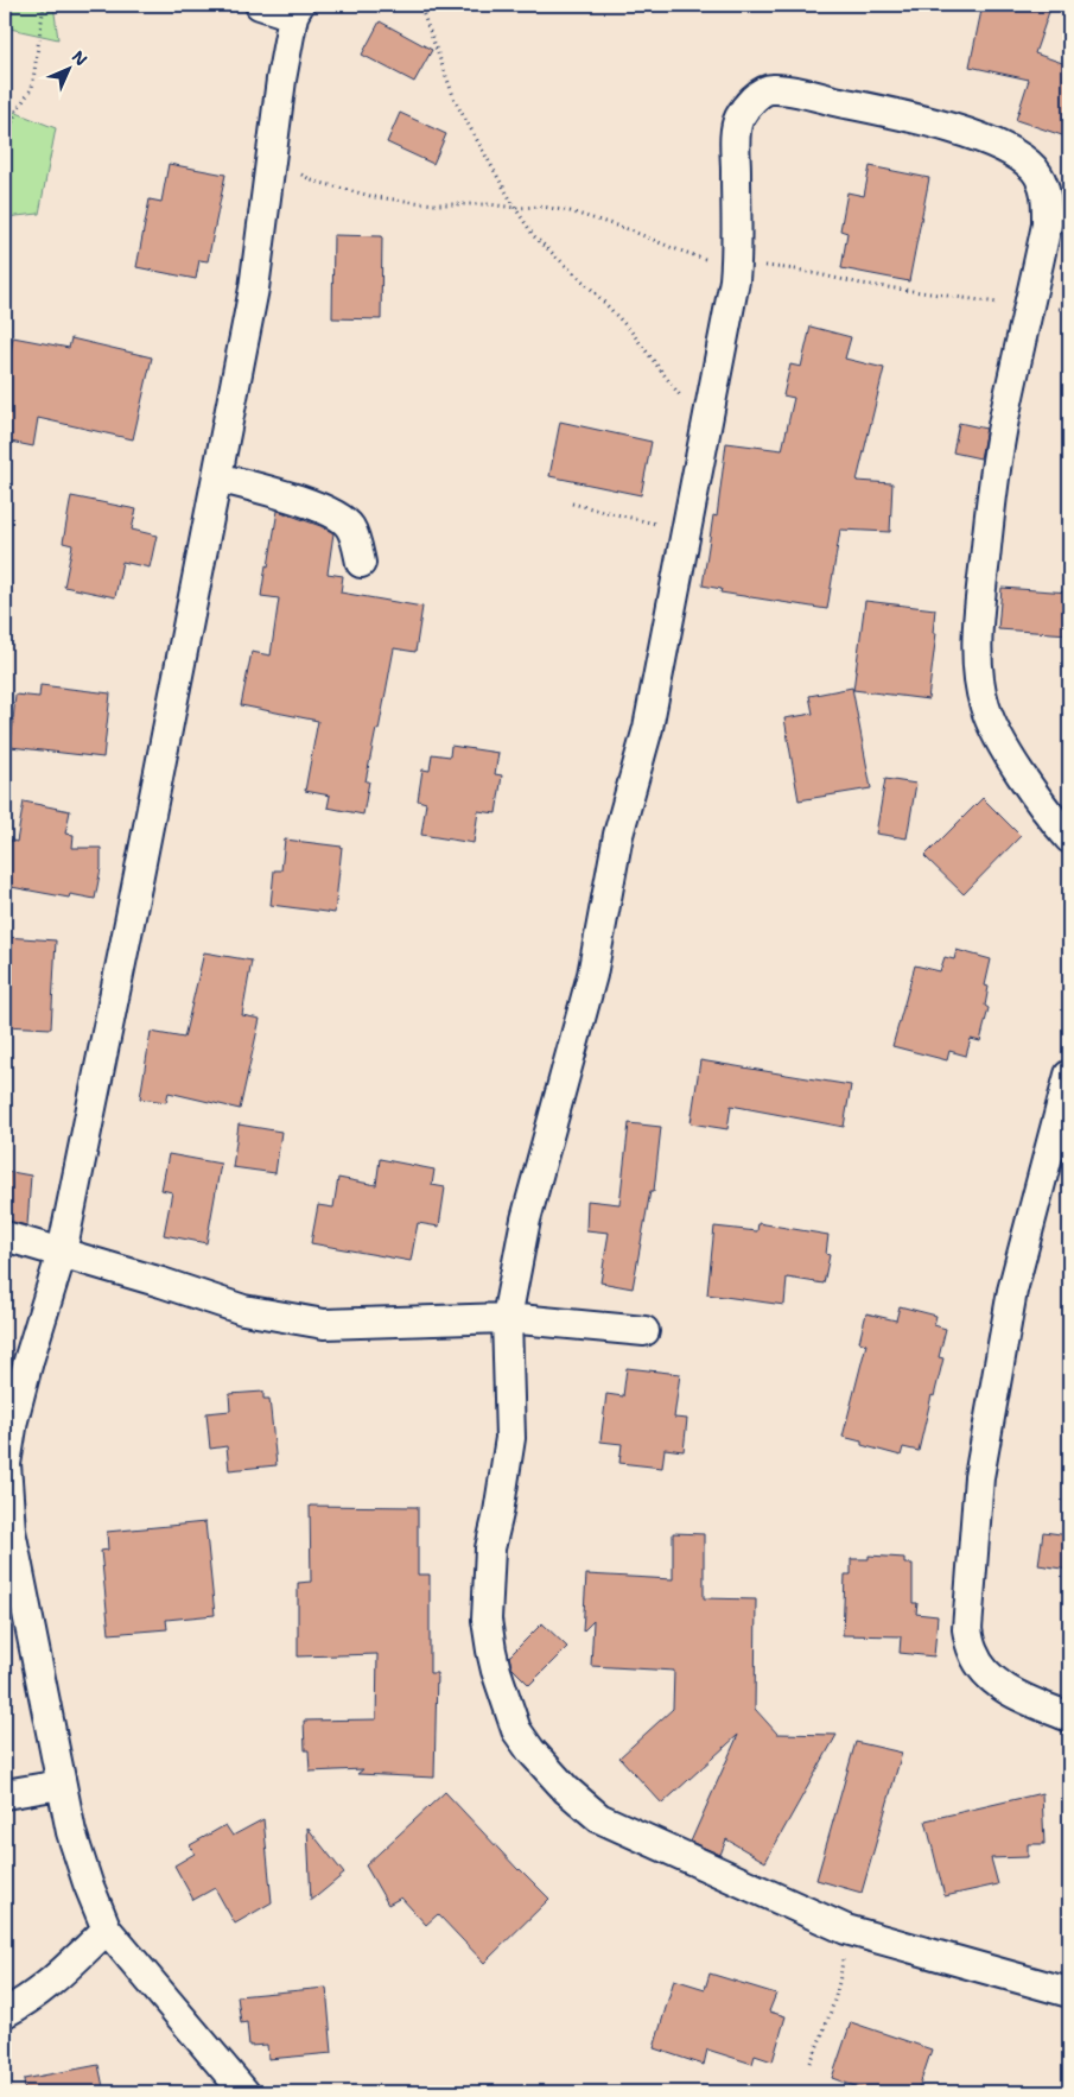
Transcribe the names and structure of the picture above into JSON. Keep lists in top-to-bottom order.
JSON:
{
  "north": "top right"
}
